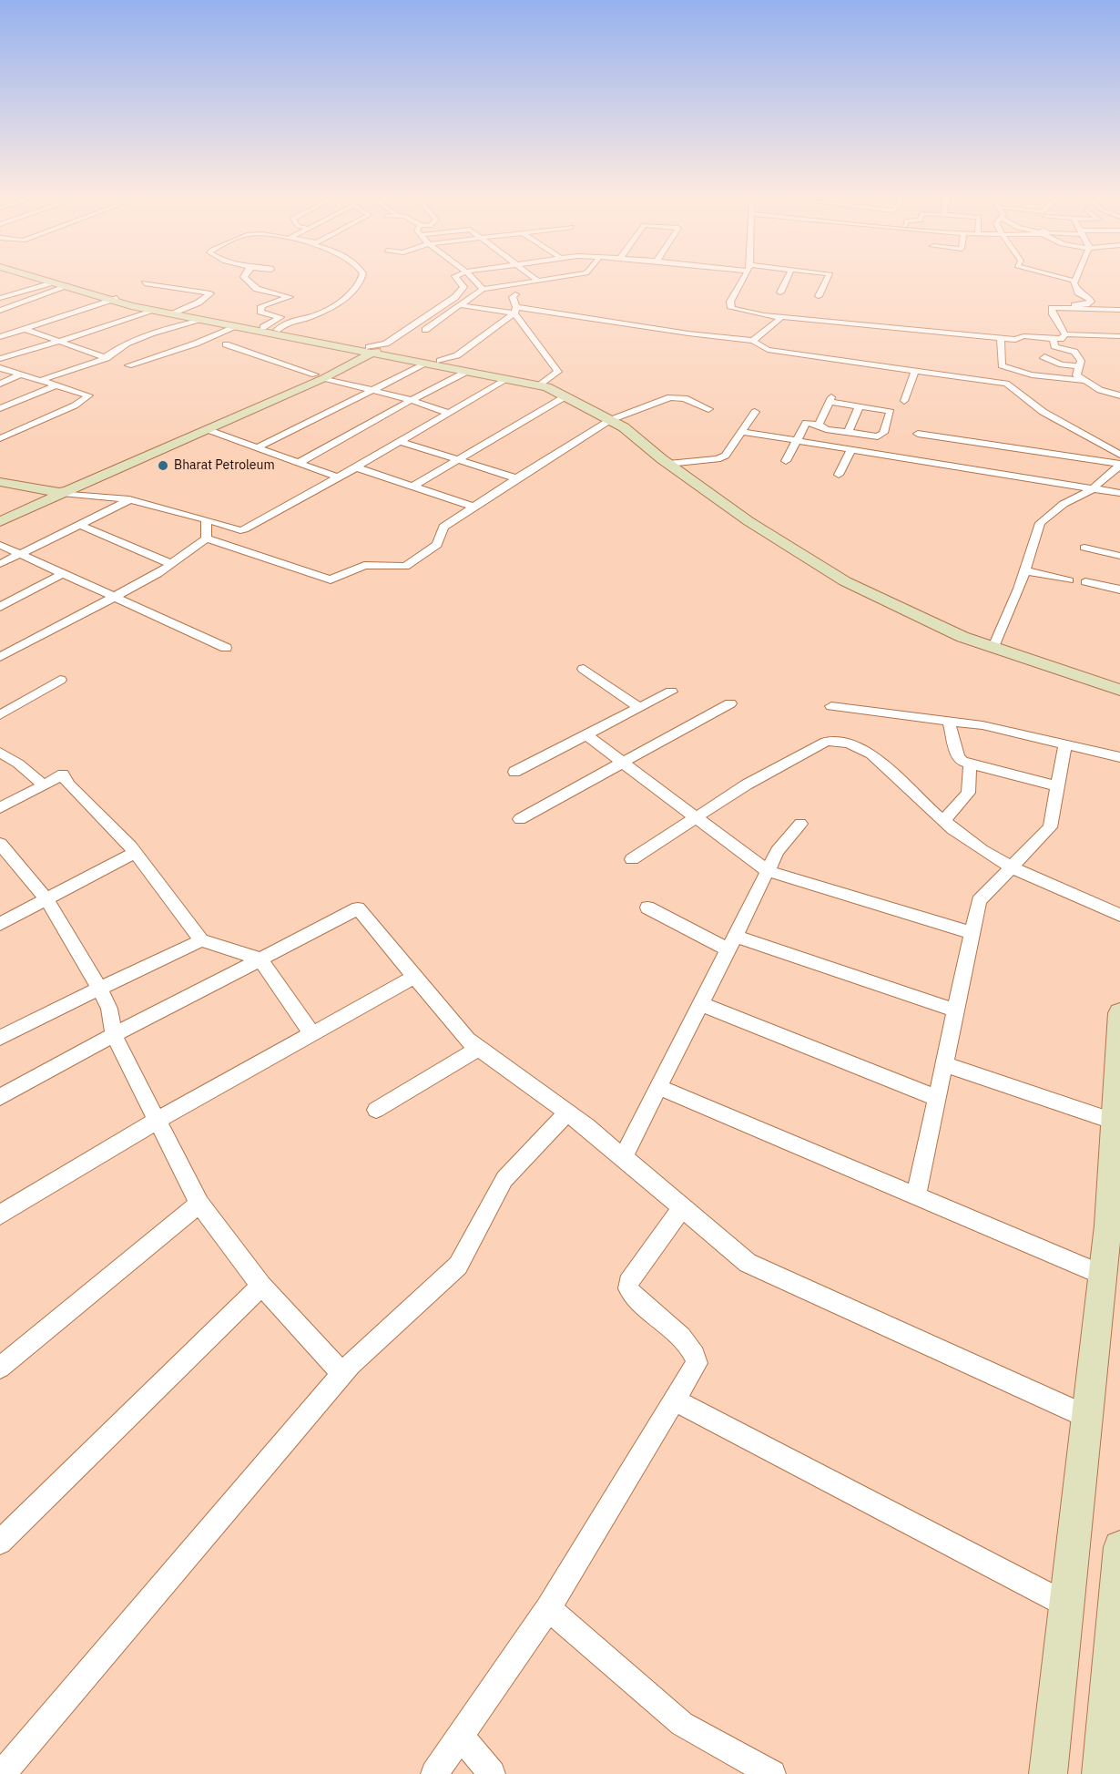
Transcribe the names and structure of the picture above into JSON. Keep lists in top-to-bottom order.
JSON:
{
  "places": ["Bharat Petroleum"]
}
